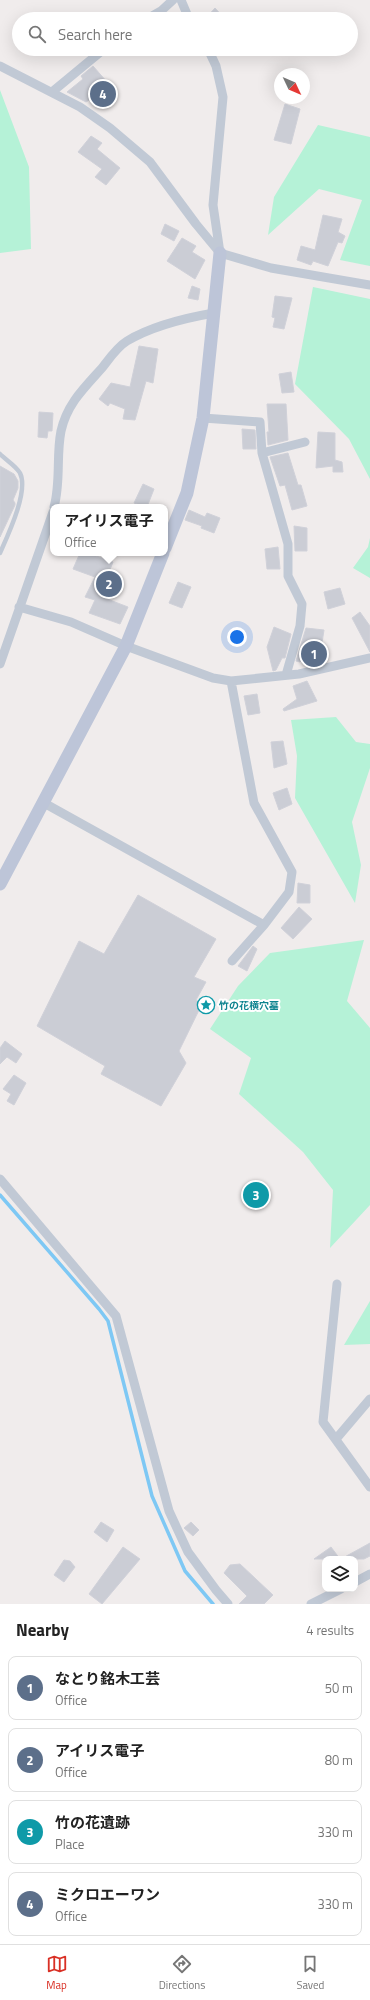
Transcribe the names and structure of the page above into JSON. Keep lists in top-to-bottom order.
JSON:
{
  "places": {
    "place": ["竹の花横穴墓"]
  },
  "north": "bottom right",
  "page": {
    "search": "Search here",
    "pins": [
      "4",
      "2",
      "1",
      "3"
    ],
    "popup": ["アイリス電子", "Office"],
    "heading": ["Nearby", "4 results"],
    "list": [
      {
        "mark": "1",
        "name": "なとり銘木工芸",
        "note": "Office",
        "value": "50 m"
      },
      {
        "mark": "2",
        "name": "アイリス電子",
        "note": "Office",
        "value": "80 m"
      },
      {
        "mark": "3",
        "name": "竹の花遺跡",
        "note": "Place",
        "value": "330 m"
      },
      {
        "mark": "4",
        "name": "ミクロエーワン",
        "note": "Office",
        "value": "330 m"
      }
    ],
    "nav": ["Map", "Directions", "Saved"]
  }
}
